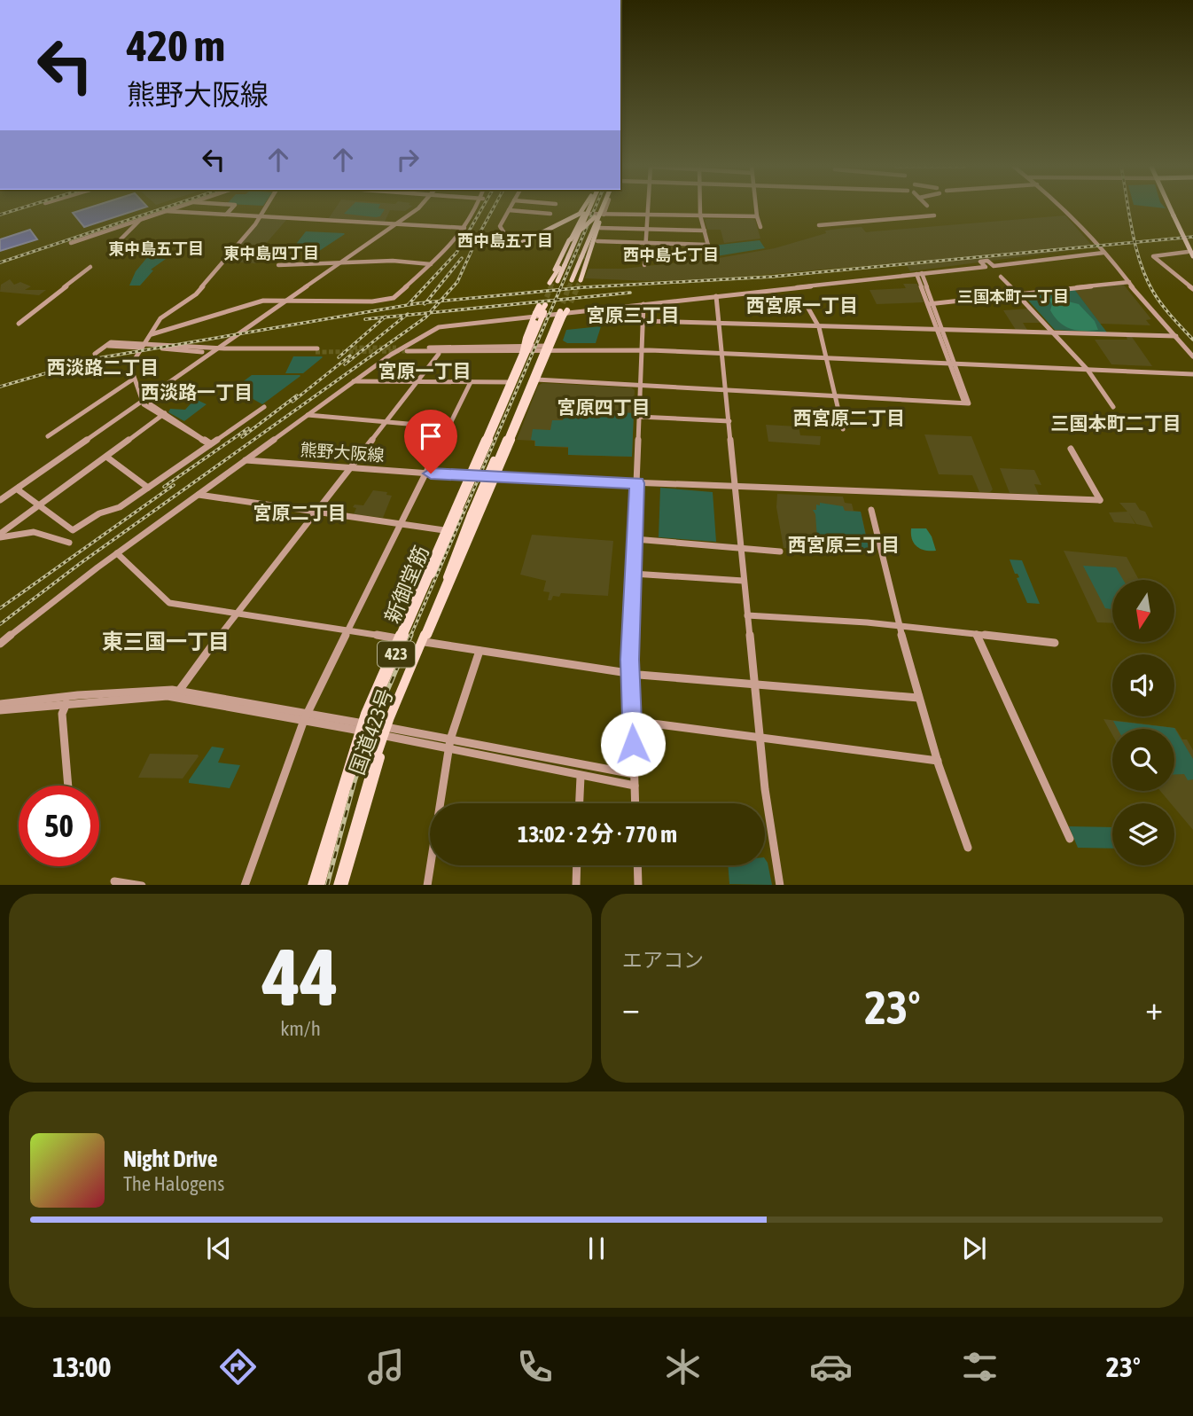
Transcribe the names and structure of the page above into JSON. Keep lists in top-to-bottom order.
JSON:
{
  "streets": {
    "highway": ["新御堂筋", "423", "国道423号"],
    "street": ["熊野大阪線"]
  },
  "crossings": [
    ["熊野大阪線", "国道423号"],
    ["新御堂筋", "国道423号"]
  ],
  "districts": [
    "西中島五丁目",
    "東中島五丁目",
    "東中島四丁目",
    "西中島七丁目",
    "三国本町一丁目",
    "西宮原一丁目",
    "宮原三丁目",
    "西淡路二丁目",
    "宮原一丁目",
    "西淡路一丁目",
    "宮原四丁目",
    "西宮原二丁目",
    "三国本町二丁目",
    "宮原二丁目",
    "西宮原三丁目",
    "東三国一丁目"
  ],
  "north": "bottom",
  "page": {
    "turn": ["420 m", "熊野大阪線"],
    "limit": "50",
    "trip": "13:02 · 2 分 · 770 m",
    "tile": [
      ["44", "km/h"],
      "エアコン"
    ],
    "heat": ["−", "23°", "+"],
    "song": ["Night Drive", "The Halogens"],
    "tabs": ["13:00", "23°"]
  }
}
